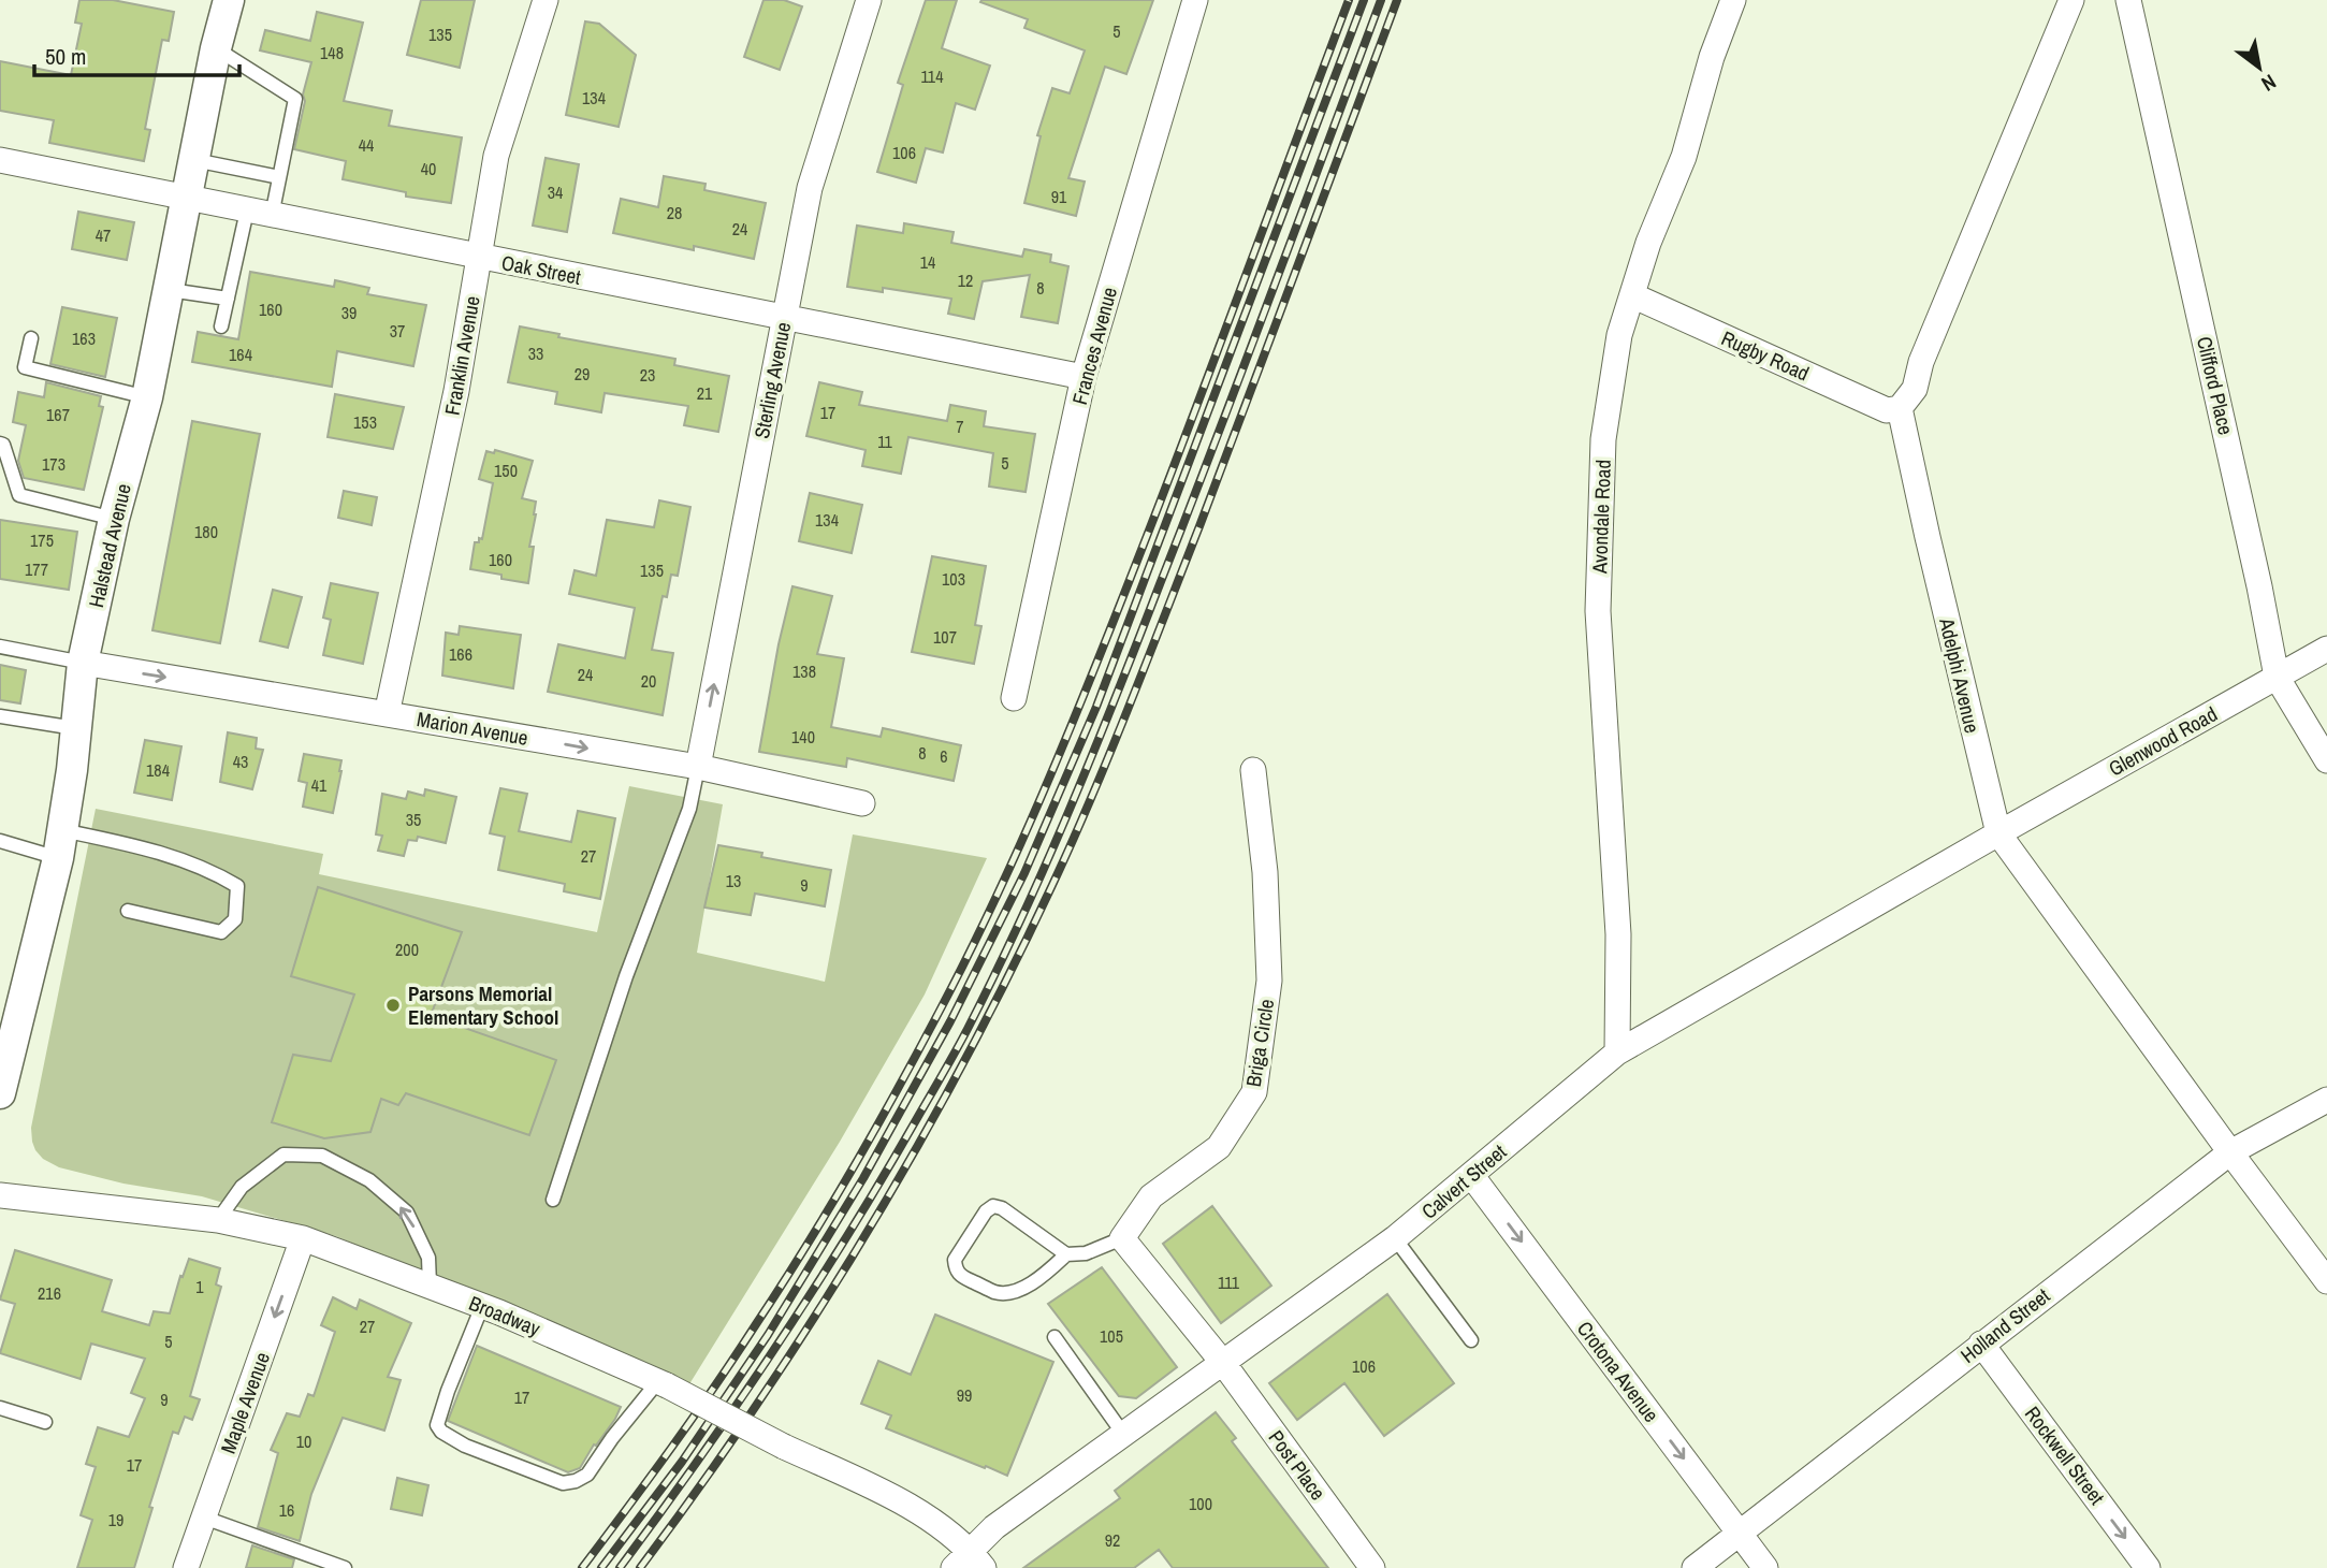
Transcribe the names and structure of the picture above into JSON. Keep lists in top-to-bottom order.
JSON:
{
  "streets": {
    "street": [
      "Oak Street",
      "Frances Avenue",
      "Franklin Avenue",
      "Rugby Road",
      "Sterling Avenue",
      "Clifford Place",
      "Avondale Road",
      "Halstead Avenue",
      "Adelphi Avenue",
      "Marion Avenue",
      "Glenwood Road",
      "Briga Circle",
      "Calvert Street",
      "Broadway",
      "Holland Street",
      "Crotona Avenue",
      "Maple Avenue",
      "Rockwell Street",
      "Post Place"
    ]
  },
  "crossings": [
    ["Oak Street", "Frances Avenue"],
    ["Oak Street", "Franklin Avenue"],
    ["Oak Street", "Sterling Avenue"],
    ["Oak Street", "Halstead Avenue"],
    ["Franklin Avenue", "Marion Avenue"],
    ["Rugby Road", "Avondale Road"],
    ["Rugby Road", "Adelphi Avenue"],
    ["Sterling Avenue", "Marion Avenue"],
    ["Clifford Place", "Glenwood Road"],
    ["Avondale Road", "Calvert Street"],
    ["Halstead Avenue", "Marion Avenue"],
    ["Adelphi Avenue", "Glenwood Road"],
    ["Adelphi Avenue", "Calvert Street"],
    ["Adelphi Avenue", "Holland Street"],
    ["Glenwood Road", "Calvert Street"],
    ["Calvert Street", "Broadway"],
    ["Calvert Street", "Crotona Avenue"],
    ["Calvert Street", "Post Place"],
    ["Broadway", "Maple Avenue"],
    ["Holland Street", "Crotona Avenue"],
    ["Holland Street", "Rockwell Street"]
  ],
  "one_way": [
    "Sterling Avenue",
    "Marion Avenue",
    "Crotona Avenue",
    "Maple Avenue",
    "Rockwell Street"
  ],
  "places": ["Parsons Memorial Elementary School"],
  "house_numbers": [
    "5",
    "135",
    "148",
    "114",
    "134",
    "44",
    "106",
    "40",
    "34",
    "91",
    "28",
    "24",
    "47",
    "14",
    "12",
    "8",
    "160",
    "39",
    "37",
    "163",
    "33",
    "164",
    "29",
    "23",
    "21",
    "17",
    "167",
    "153",
    "7",
    "11",
    "5",
    "173",
    "150",
    "134",
    "180",
    "175",
    "160",
    "177",
    "135",
    "103",
    "107",
    "166",
    "138",
    "24",
    "20",
    "140",
    "8",
    "6",
    "43",
    "184",
    "41",
    "35",
    "27",
    "13",
    "9",
    "200",
    "111",
    "1",
    "216",
    "27",
    "105",
    "5",
    "106",
    "99",
    "17",
    "9",
    "10",
    "17",
    "100",
    "16",
    "19",
    "92"
  ],
  "scale_bar": "50 m",
  "north": "bottom right"
}
